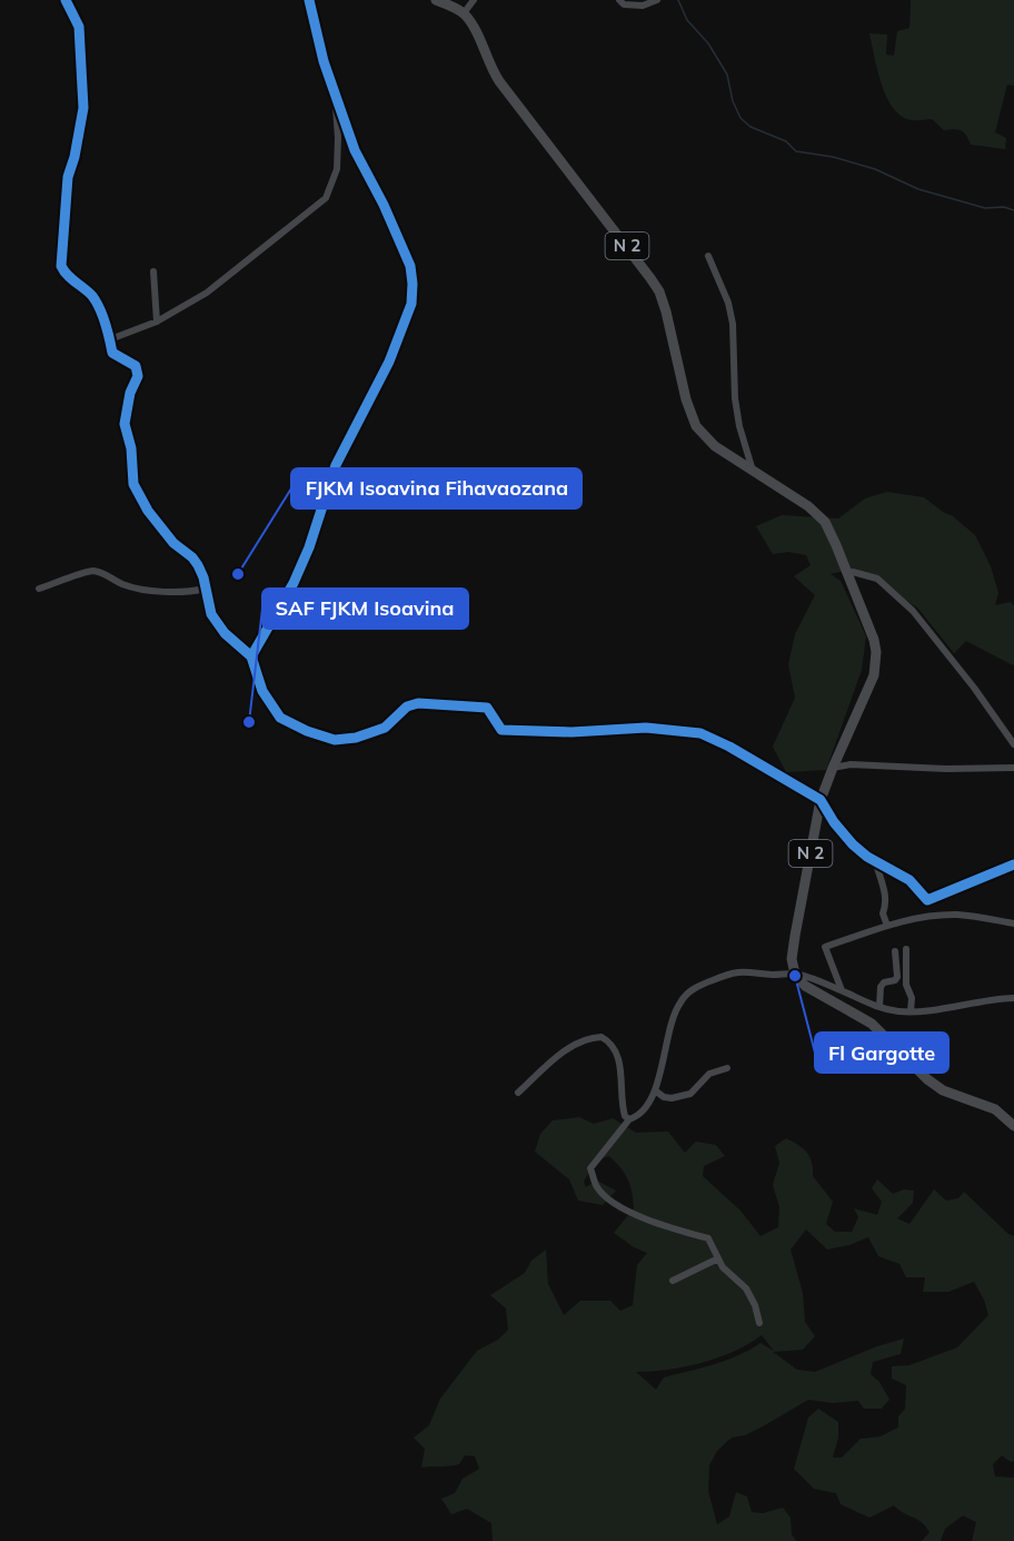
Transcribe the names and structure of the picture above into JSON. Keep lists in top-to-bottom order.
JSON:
{
  "streets": {
    "main road": ["N 2"]
  },
  "places": ["FJKM Isoavina Fihavaozana", "SAF FJKM Isoavina", "Fl Gargotte"]
}
